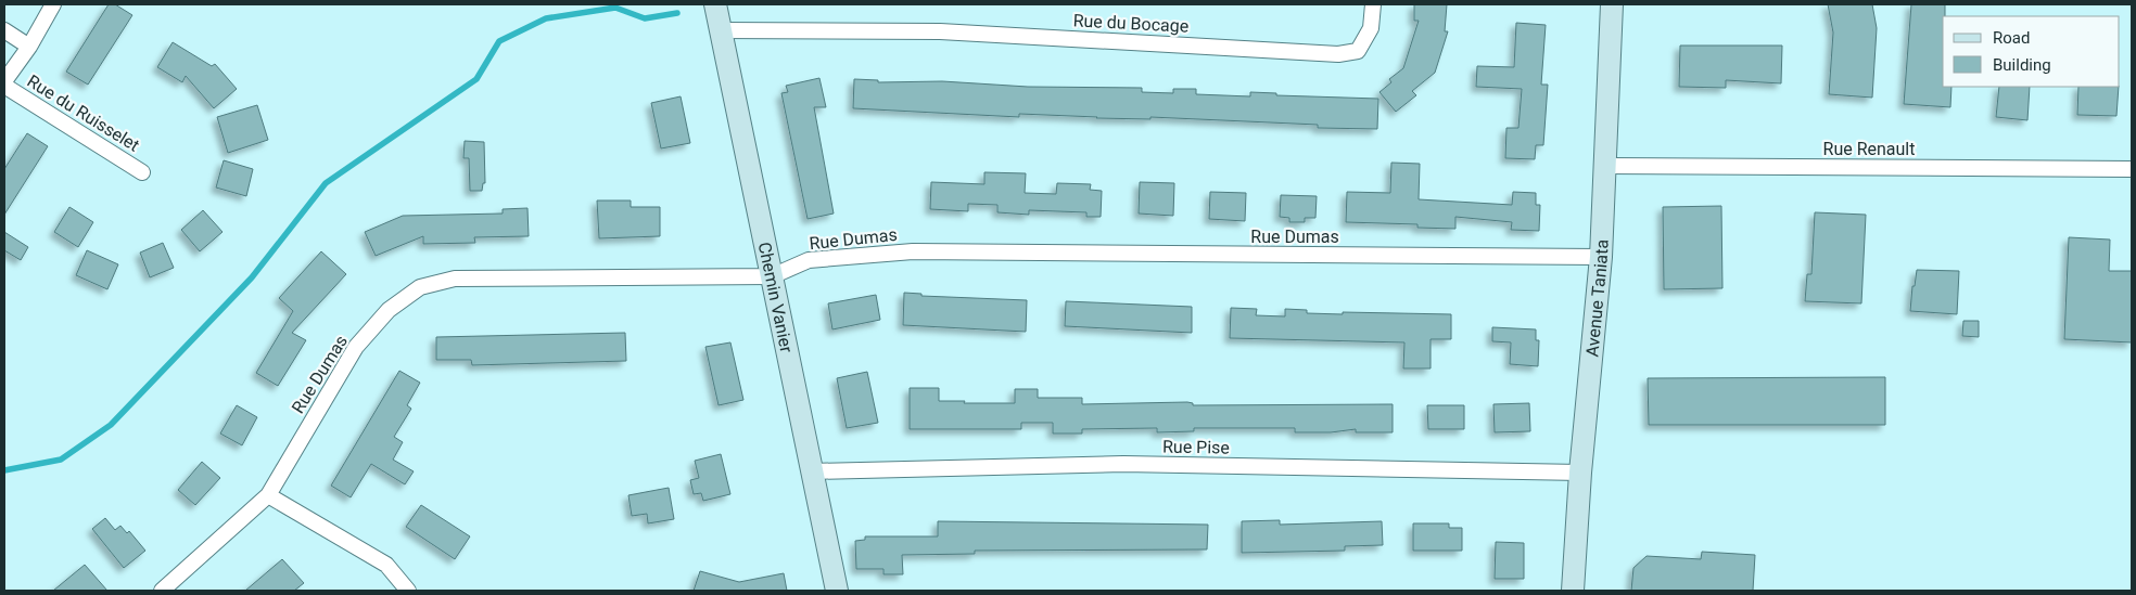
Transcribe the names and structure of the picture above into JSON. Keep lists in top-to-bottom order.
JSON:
{
  "streets": {
    "street": [
      "Rue du Bocage",
      "Rue du Ruisselet",
      "Rue Renault",
      "Rue Dumas",
      "Chemin Vanier",
      "Avenue Taniata",
      "Rue Pise"
    ]
  },
  "crossings": [
    ["Rue du Bocage", "Chemin Vanier"],
    ["Rue Renault", "Avenue Taniata"],
    ["Rue Dumas", "Chemin Vanier"],
    ["Rue Dumas", "Avenue Taniata"],
    ["Chemin Vanier", "Rue Pise"],
    ["Avenue Taniata", "Rue Pise"]
  ],
  "legend": ["Road", "Building"]
}
